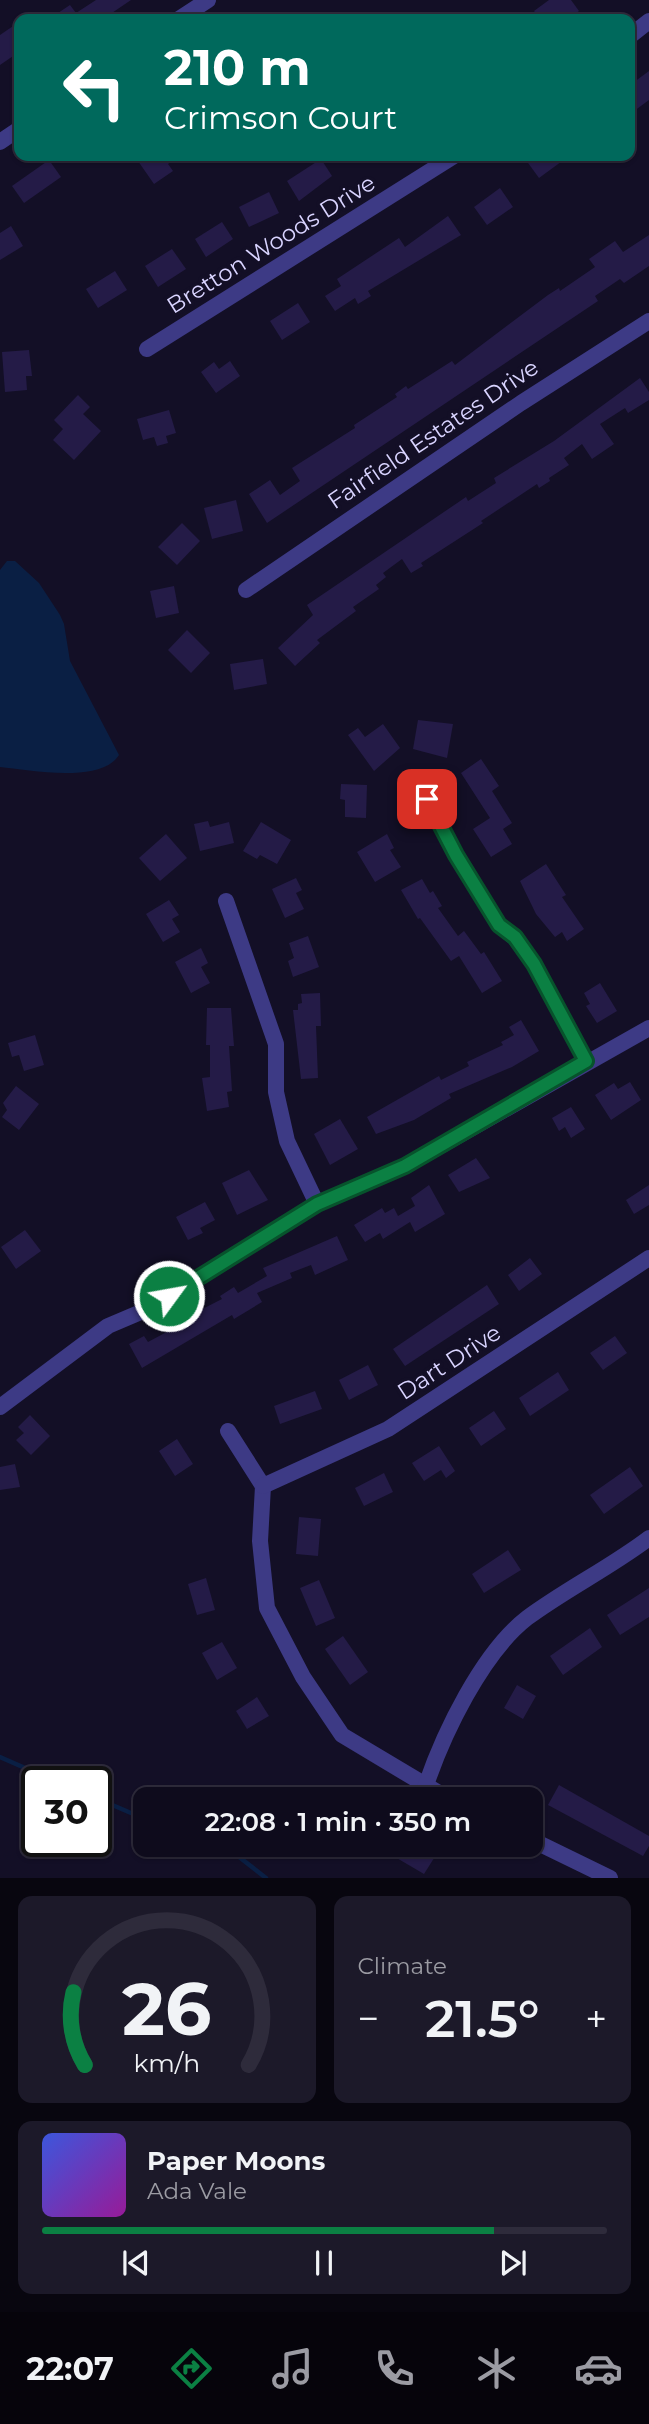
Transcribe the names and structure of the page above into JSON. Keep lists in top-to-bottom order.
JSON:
{
  "streets": {
    "street": ["Bretton Woods Drive", "Fairfield Estates Drive", "Dart Drive"]
  },
  "page": {
    "turn": ["210 m", "Crimson Court"],
    "limit": "30",
    "trip": "22:08 · 1 min · 350 m",
    "tile": "Climate",
    "heat": ["−", "21.5°", "+"],
    "song": ["Paper Moons", "Ada Vale"],
    "tabs": "22:07",
    "gauge": ["26", "km/h"]
  }
}
